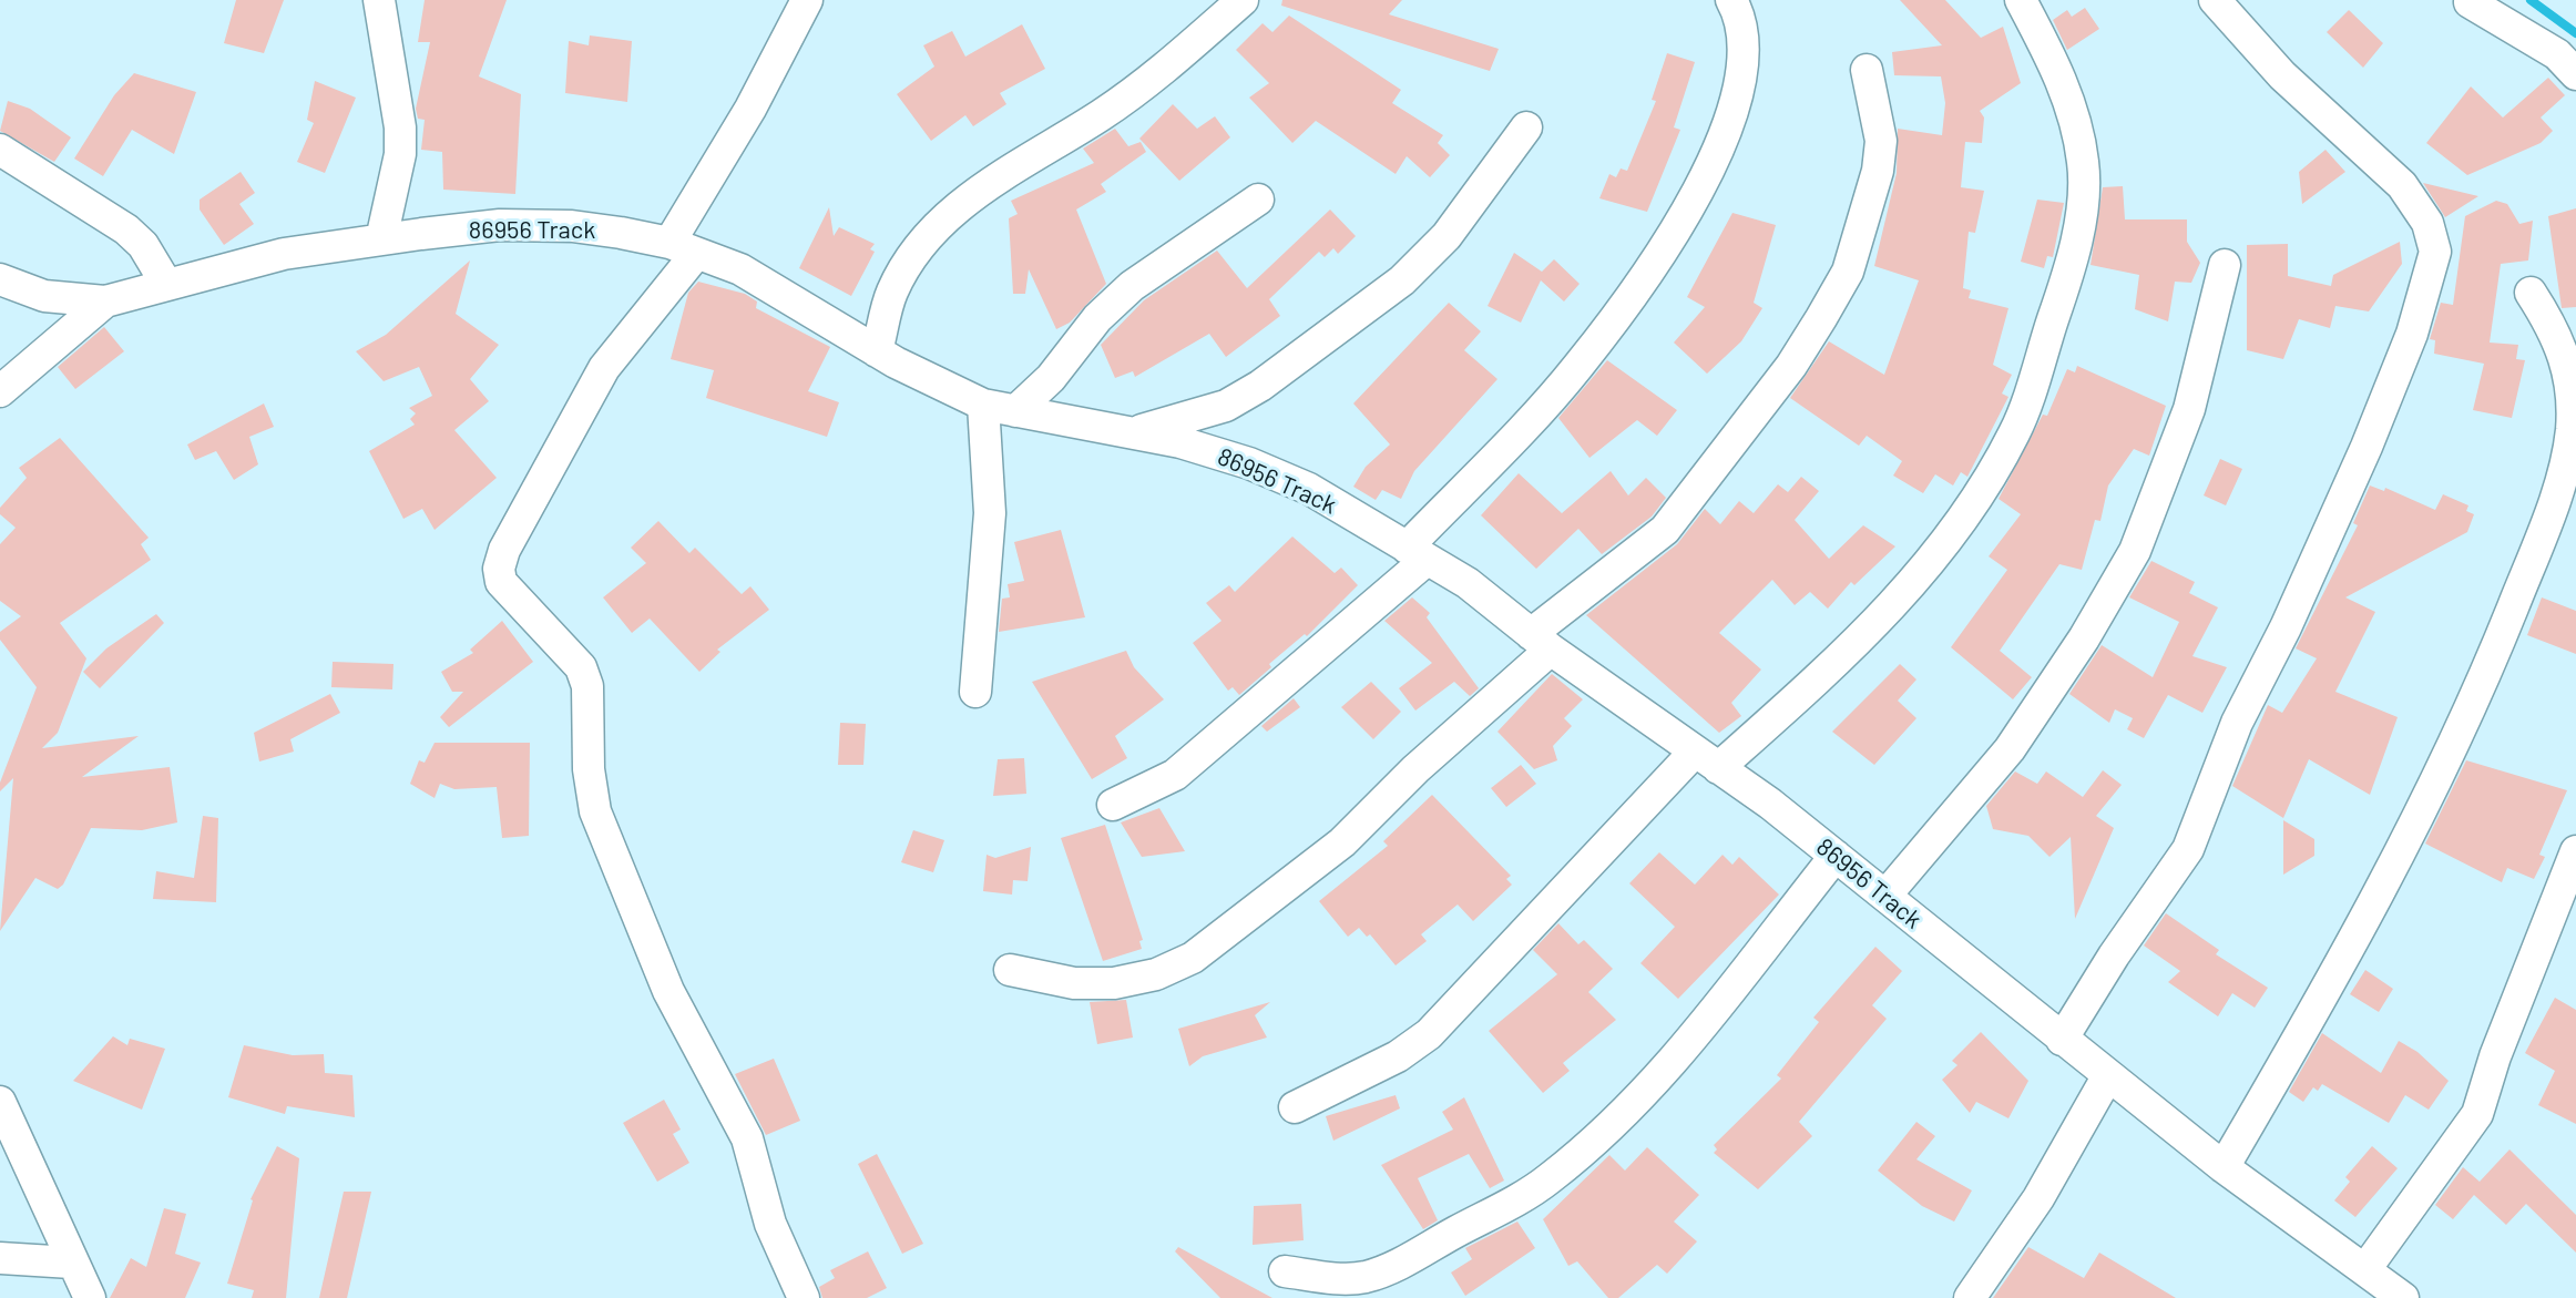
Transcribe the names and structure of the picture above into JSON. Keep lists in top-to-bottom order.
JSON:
{
  "streets": {
    "street": ["86956 Track"]
  }
}
